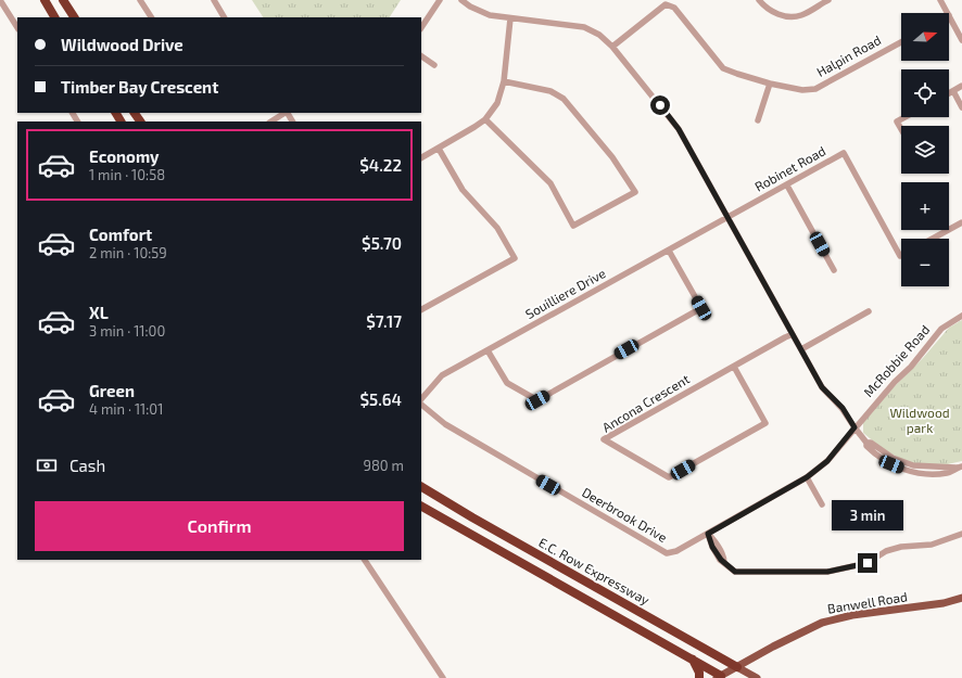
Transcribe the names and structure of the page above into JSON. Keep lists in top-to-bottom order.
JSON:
{
  "streets": {
    "highway": ["E.C. Row Expressway"],
    "main road": ["Banwell Road"],
    "street": [
      "Halpin Road",
      "Robinet Road",
      "Souilliere Drive",
      "McRobbie Road",
      "Ancona Crescent",
      "Deerbrook Drive"
    ]
  },
  "crossings": [
    ["Robinet Road", "Souilliere Drive"],
    ["McRobbie Road", "Deerbrook Drive"],
    ["E.C. Row Expressway", "Banwell Road"]
  ],
  "parks": ["Wildwood park"],
  "north": "right",
  "page": {
    "map_buttons": ["+", "−"],
    "banner": ["Wildwood Drive", "Timber Bay Crescent"],
    "list": [
      {
        "name": "Economy",
        "note": "1 min · 10:58",
        "value": "$4.22"
      },
      {
        "name": "Comfort",
        "note": "2 min · 10:59",
        "value": "$5.70"
      },
      {
        "name": "XL",
        "note": "3 min · 11:00",
        "value": "$7.17"
      },
      {
        "name": "Green",
        "note": "4 min · 11:01",
        "value": "$5.64"
      }
    ],
    "pay": ["Cash", "980 m"],
    "buttons": "Confirm",
    "bubble": "3 min"
  }
}
